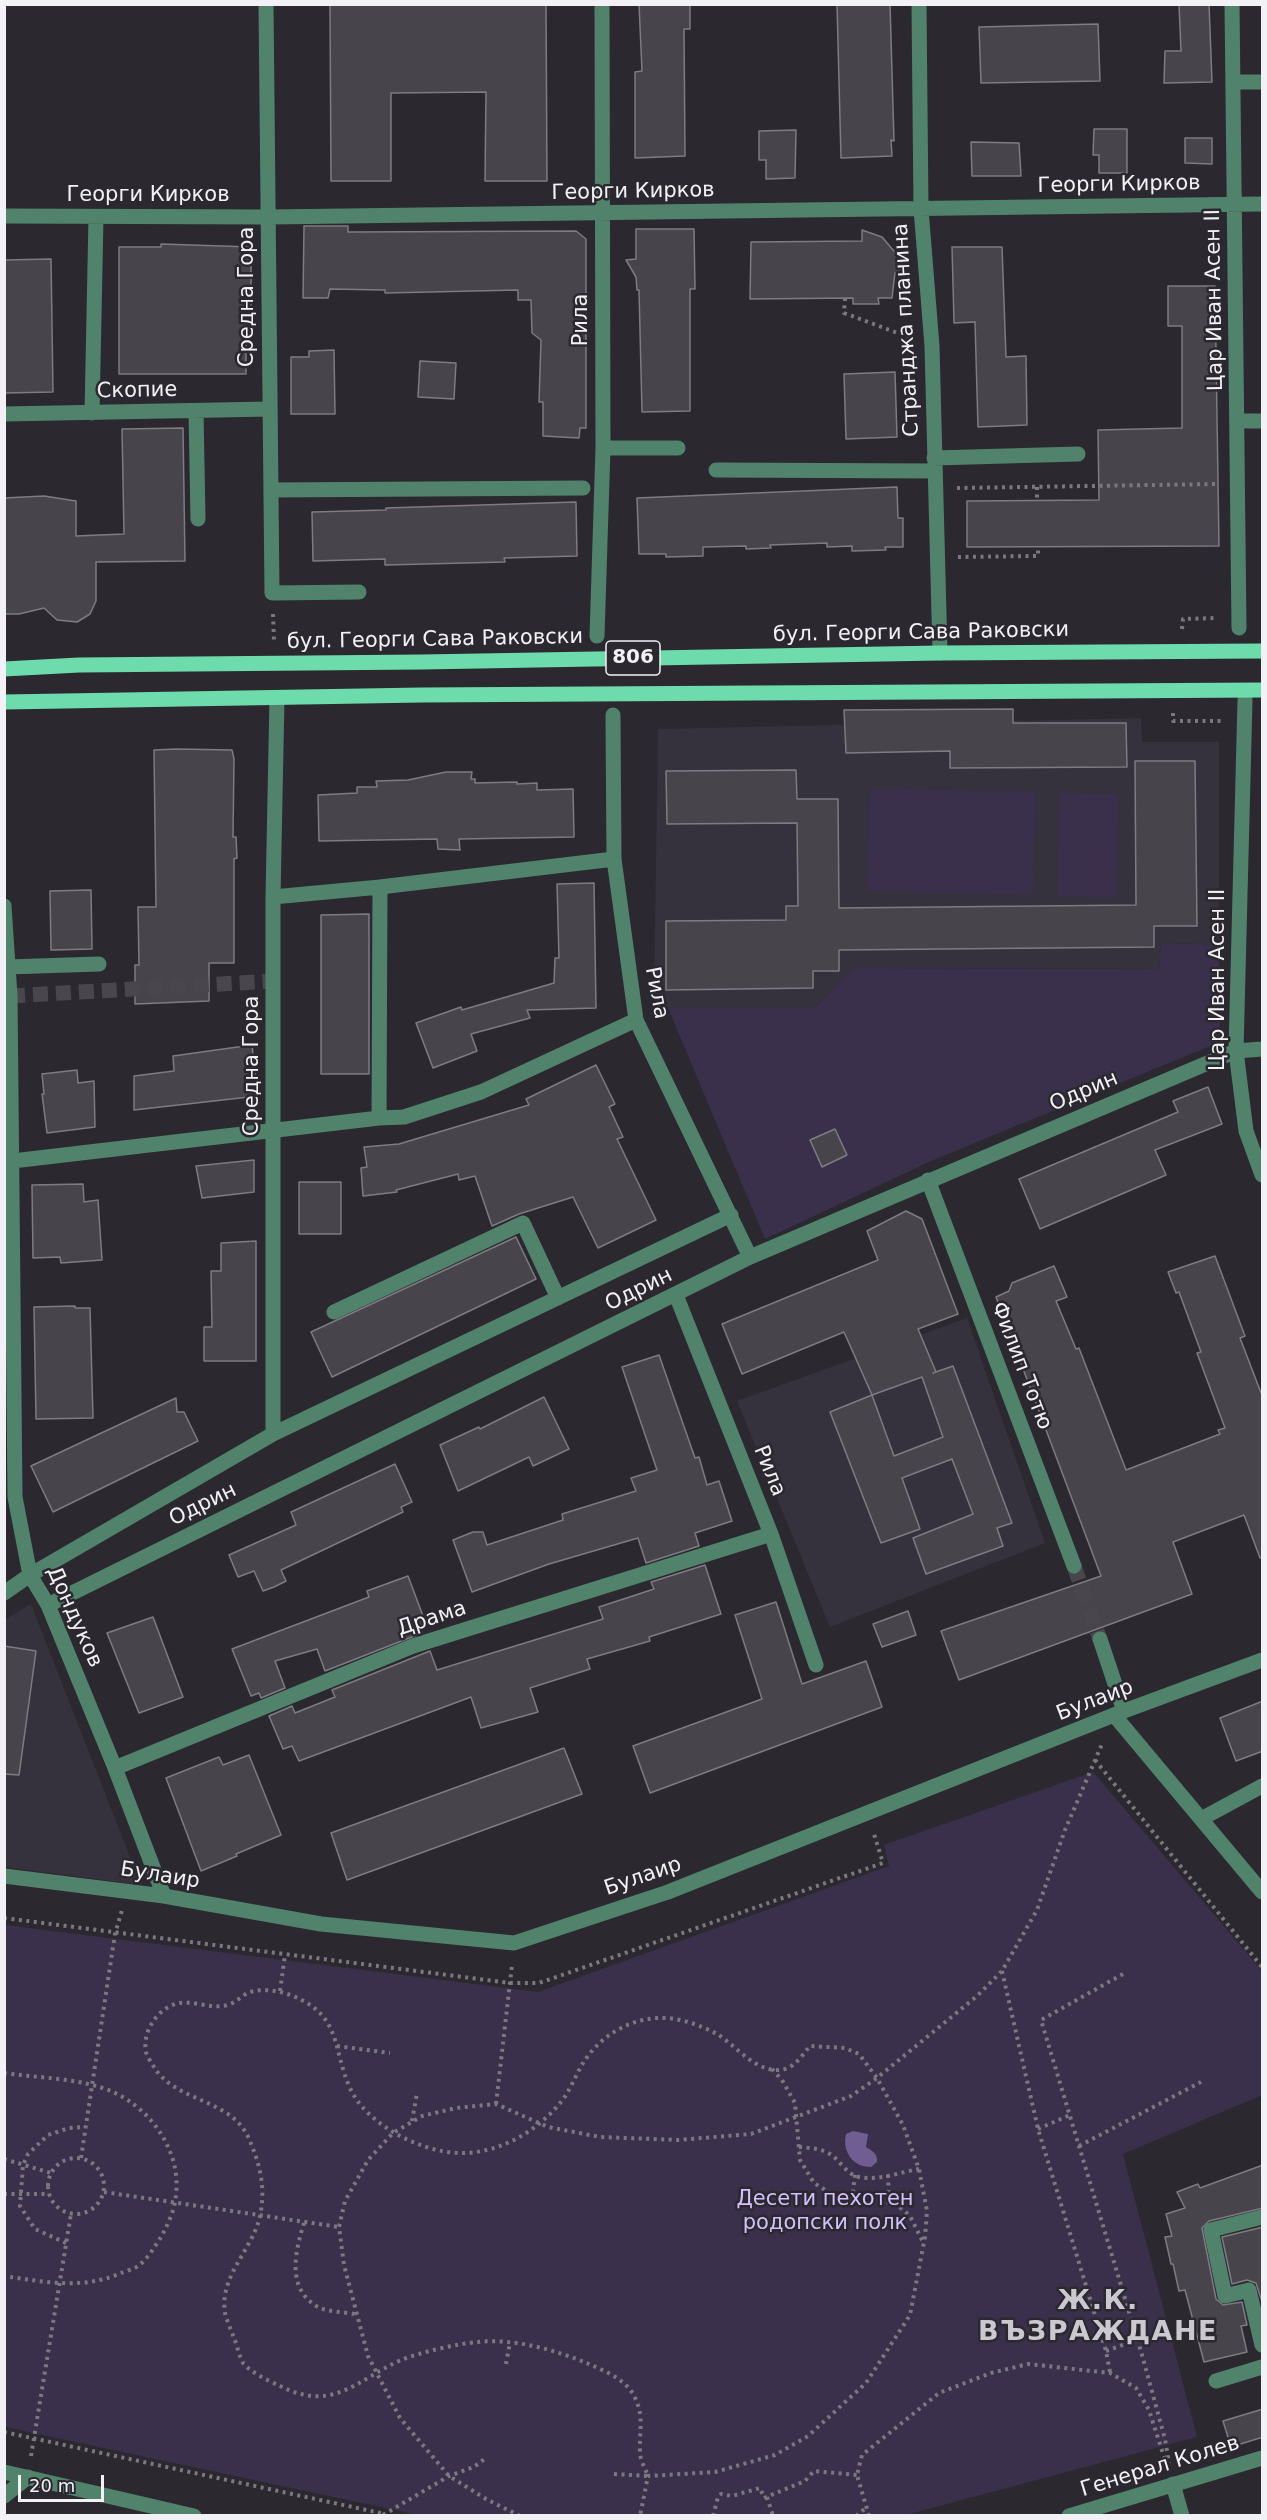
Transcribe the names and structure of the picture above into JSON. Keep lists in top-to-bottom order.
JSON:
{
  "streets": {
    "main road": ["бул. Георги Сава Раковски", "806"],
    "street": [
      "Георги Кирков",
      "Средна Гора",
      "Цар Иван Асен II",
      "Рила",
      "Странджа планина",
      "Скопие",
      "Одрин",
      "Филип Тотю",
      "Дондуков",
      "Драма",
      "Булаир",
      "Генерал Колев"
    ]
  },
  "crossings": [
    ["Георги Кирков", "Средна Гора"],
    ["Георги Кирков", "Цар Иван Асен II"],
    ["Георги Кирков", "Рила"],
    ["Георги Кирков", "Странджа планина"],
    ["Средна Гора", "Скопие"],
    ["Средна Гора", "806"],
    ["Средна Гора", "Одрин"],
    ["Цар Иван Асен II", "Одрин"],
    ["Рила", "Одрин"],
    ["Рила", "Драма"],
    ["Странджа планина", "бул. Георги Сава Раковски"],
    ["Одрин", "Филип Тотю"],
    ["Одрин", "Дондуков"],
    ["Дондуков", "Драма"],
    ["Дондуков", "Булаир"]
  ],
  "districts": ["Ж.К. ВЪЗРАЖДАНЕ"],
  "parks": ["Десети пехотен родопски полк"],
  "scale_bar": "20 m"
}
